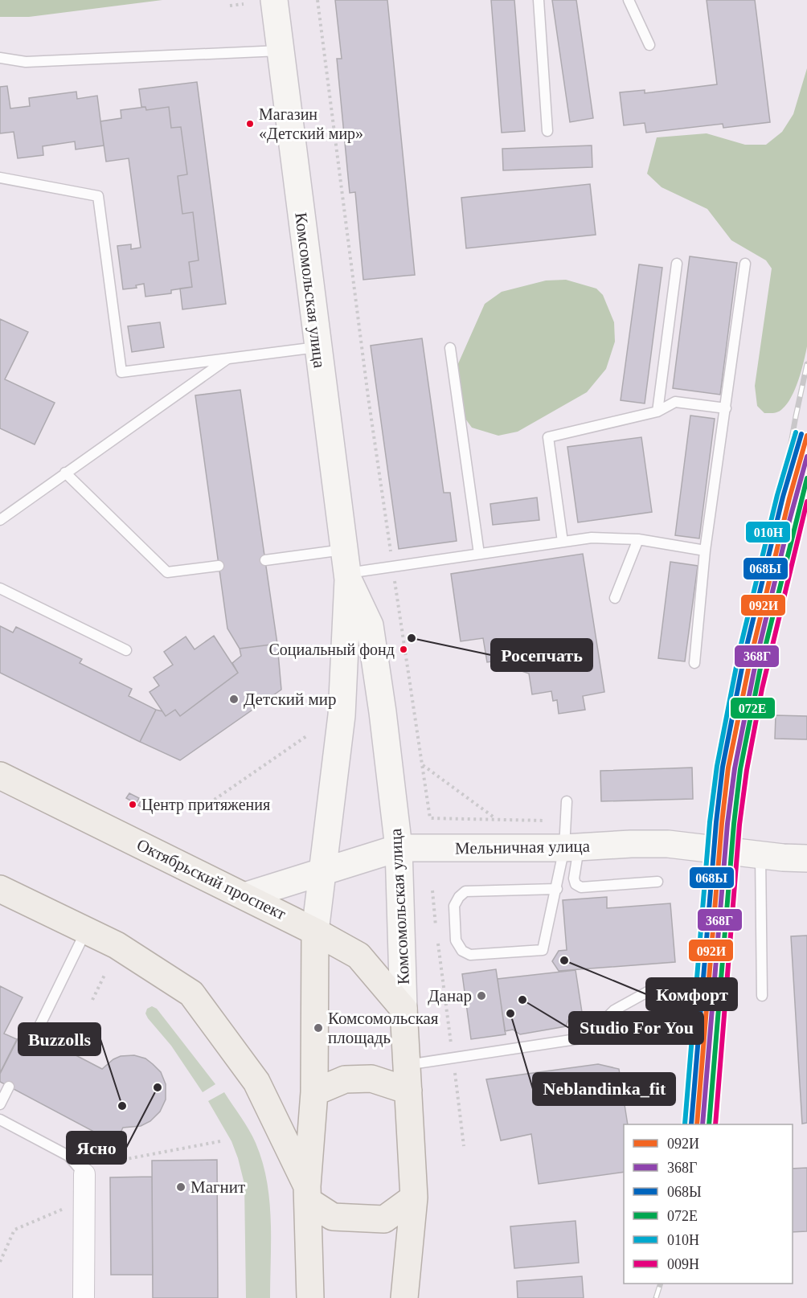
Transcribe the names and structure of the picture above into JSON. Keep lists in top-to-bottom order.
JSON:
{
  "streets": {
    "main road": ["Комсомольская улица", "Мельничная улица", "Октябрьский проспект"]
  },
  "crossings": [
    ["Комсомольская улица", "Мельничная улица"],
    ["Комсомольская улица", "Октябрьский проспект"],
    ["Мельничная улица", "Октябрьский проспект"]
  ],
  "places": [
    "Магазин «Детский мир»",
    "Росепчать",
    "Социальный фонд",
    "Детский мир",
    "Центр притяжения",
    "Комфорт",
    "Данар",
    "Studio For You",
    "Neblandinka_fit",
    "Комсомольская площадь",
    "Ясно",
    "Buzzolls",
    "Магнит"
  ],
  "lines": [
    "transit line 010Н",
    "transit line 068Ы",
    "transit line 092И",
    "transit line 368Г",
    "transit line 072Е",
    "transit line 009Н"
  ],
  "legend": [
    "092И",
    "368Г",
    "068Ы",
    "072Е",
    "010Н",
    "009Н"
  ]
}
